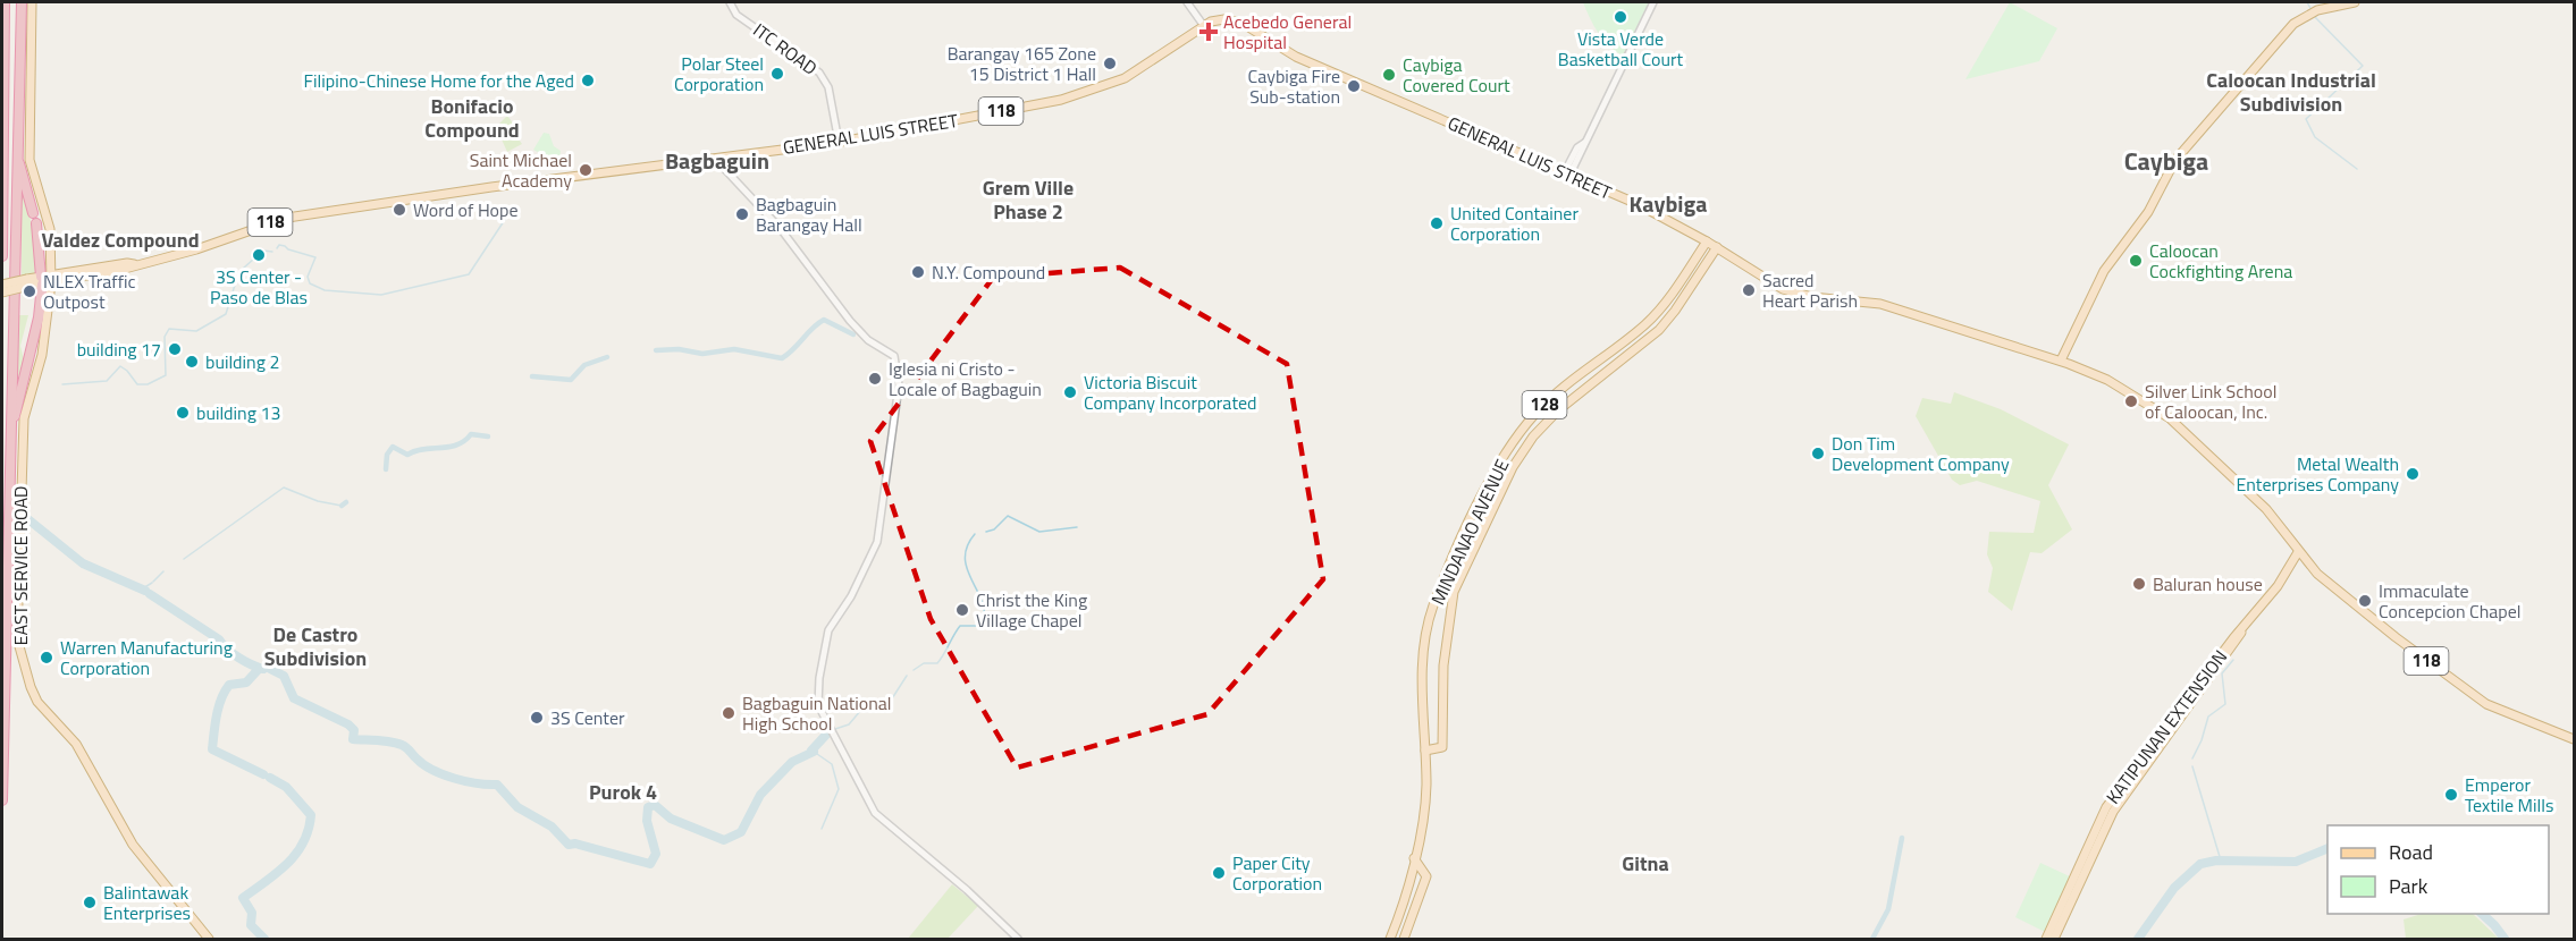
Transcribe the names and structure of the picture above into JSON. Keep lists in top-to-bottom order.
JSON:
{
  "streets": {
    "main road": [
      "118",
      "GENERAL LUIS STREET",
      "128",
      "MINDANAO AVENUE",
      "EAST SERVICE ROAD",
      "KATIPUNAN EXTENSION"
    ],
    "street": ["ITC ROAD"]
  },
  "crossings": [
    ["ITC ROAD", "GENERAL LUIS STREET"],
    ["118", "GENERAL LUIS STREET"],
    ["118", "EAST SERVICE ROAD"],
    ["GENERAL LUIS STREET", "MINDANAO AVENUE"],
    ["GENERAL LUIS STREET", "EAST SERVICE ROAD"],
    ["GENERAL LUIS STREET", "KATIPUNAN EXTENSION"]
  ],
  "districts": [
    "Caloocan Industrial Subdivision",
    "Bonifacio Compound",
    "Bagbaguin",
    "Caybiga",
    "Grem Ville Phase 2",
    "Kaybiga",
    "Valdez Compound",
    "De Castro Subdivision",
    "Purok 4",
    "Gitna"
  ],
  "places": {
    "other": [
      "Vista Verde Basketball Court",
      "Barangay 165 Zone 15 District 1 Hall",
      "Polar Steel Corporation",
      "Caybiga Covered Court",
      "Filipino-Chinese Home for the Aged",
      "Caybiga Fire Sub-station",
      "Saint Michael Academy",
      "Word of Hope",
      "Bagbaguin Barangay Hall",
      "United Container Corporation",
      "3S Center - Paso de Blas",
      "Caloocan Cockfighting Arena",
      "N.Y. Compound",
      "Sacred Heart Parish",
      "NLEX Traffic Outpost",
      "building 17",
      "building 2",
      "Iglesia ni Cristo - Locale of Bagbaguin",
      "Victoria Biscuit Company Incorporated",
      "Silver Link School of Caloocan, Inc.",
      "building 13",
      "Don Tim Development Company",
      "Metal Wealth Enterprises Company",
      "Baluran house",
      "Immaculate Concepcion Chapel",
      "Christ the King Village Chapel",
      "Warren Manufacturing Corporation",
      "Bagbaguin National High School",
      "3S Center",
      "Emperor Textile Mills",
      "Paper City Corporation",
      "Balintawak Enterprises"
    ],
    "health": ["Acebedo General Hospital"]
  },
  "legend": ["Road", "Park"]
}
